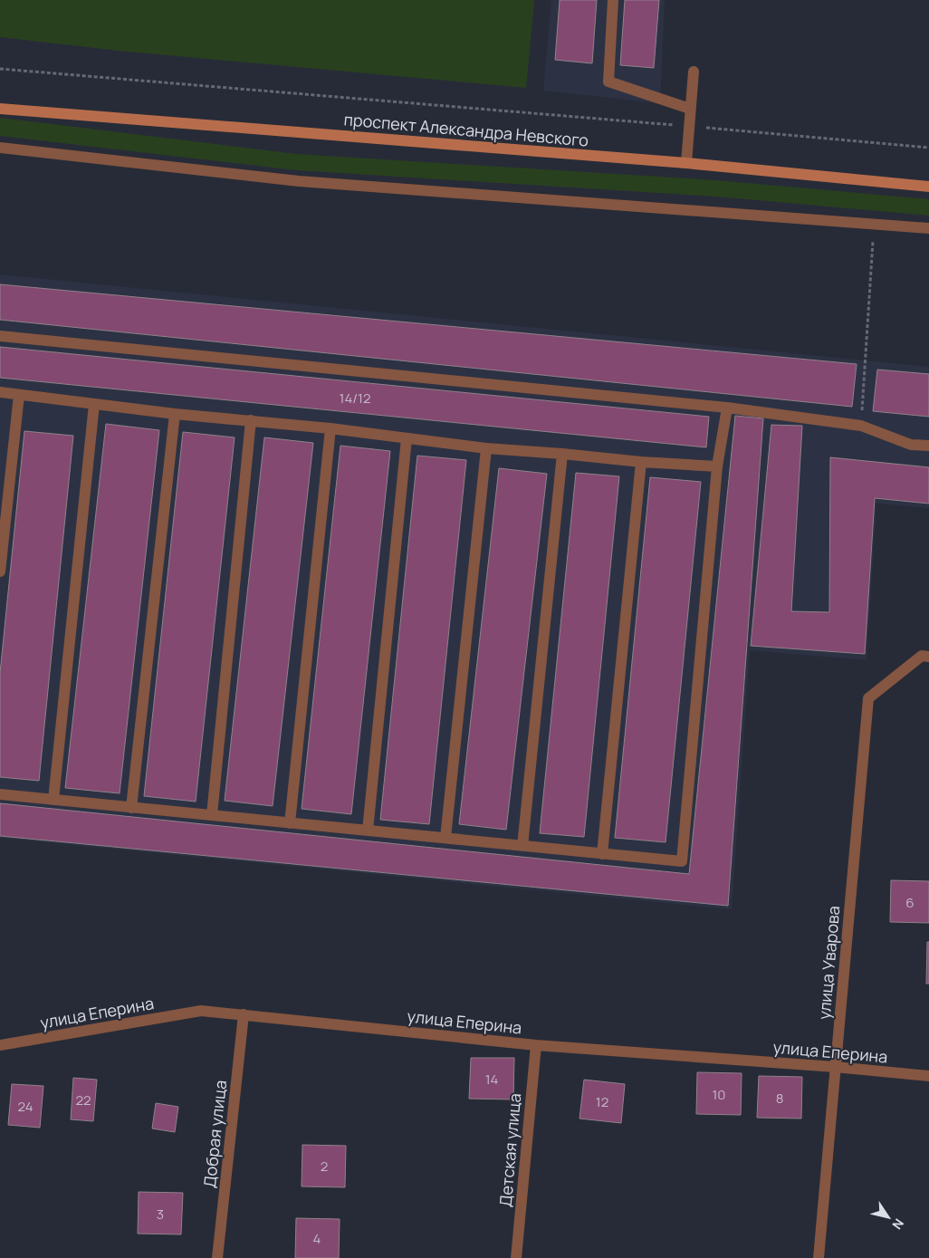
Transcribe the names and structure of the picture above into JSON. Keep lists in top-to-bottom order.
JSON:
{
  "streets": {
    "main road": ["проспект Александра Невского"],
    "street": [
      "улица Уварова",
      "улица Еперина",
      "Добрая улица",
      "Детская улица"
    ]
  },
  "crossings": [
    ["улица Уварова", "улица Еперина"],
    ["улица Еперина", "Добрая улица"],
    ["улица Еперина", "Детская улица"]
  ],
  "house_numbers": [
    "14/12",
    "6",
    "14",
    "10",
    "8",
    "22",
    "12",
    "24",
    "2",
    "3",
    "4"
  ],
  "north": "bottom right"
}
